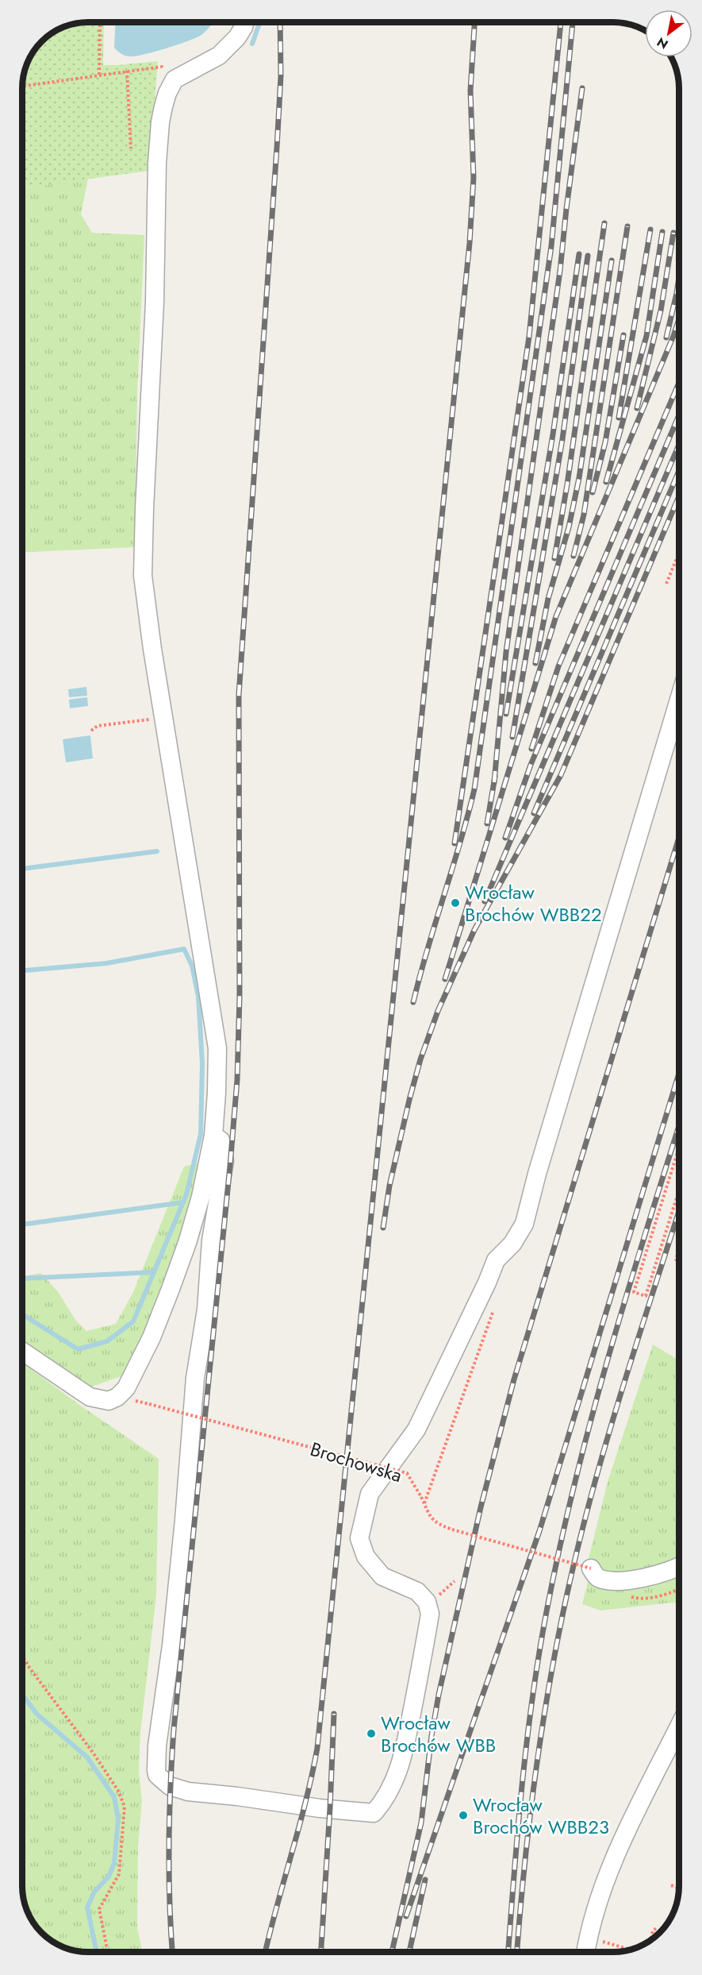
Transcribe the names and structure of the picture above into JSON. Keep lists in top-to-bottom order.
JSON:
{
  "streets": {
    "path": ["Brochowska"]
  },
  "places": ["Wrocław Brochów WBB22", "Wrocław Brochów WBB", "Wrocław Brochów WBB23"],
  "north": "bottom left"
}
